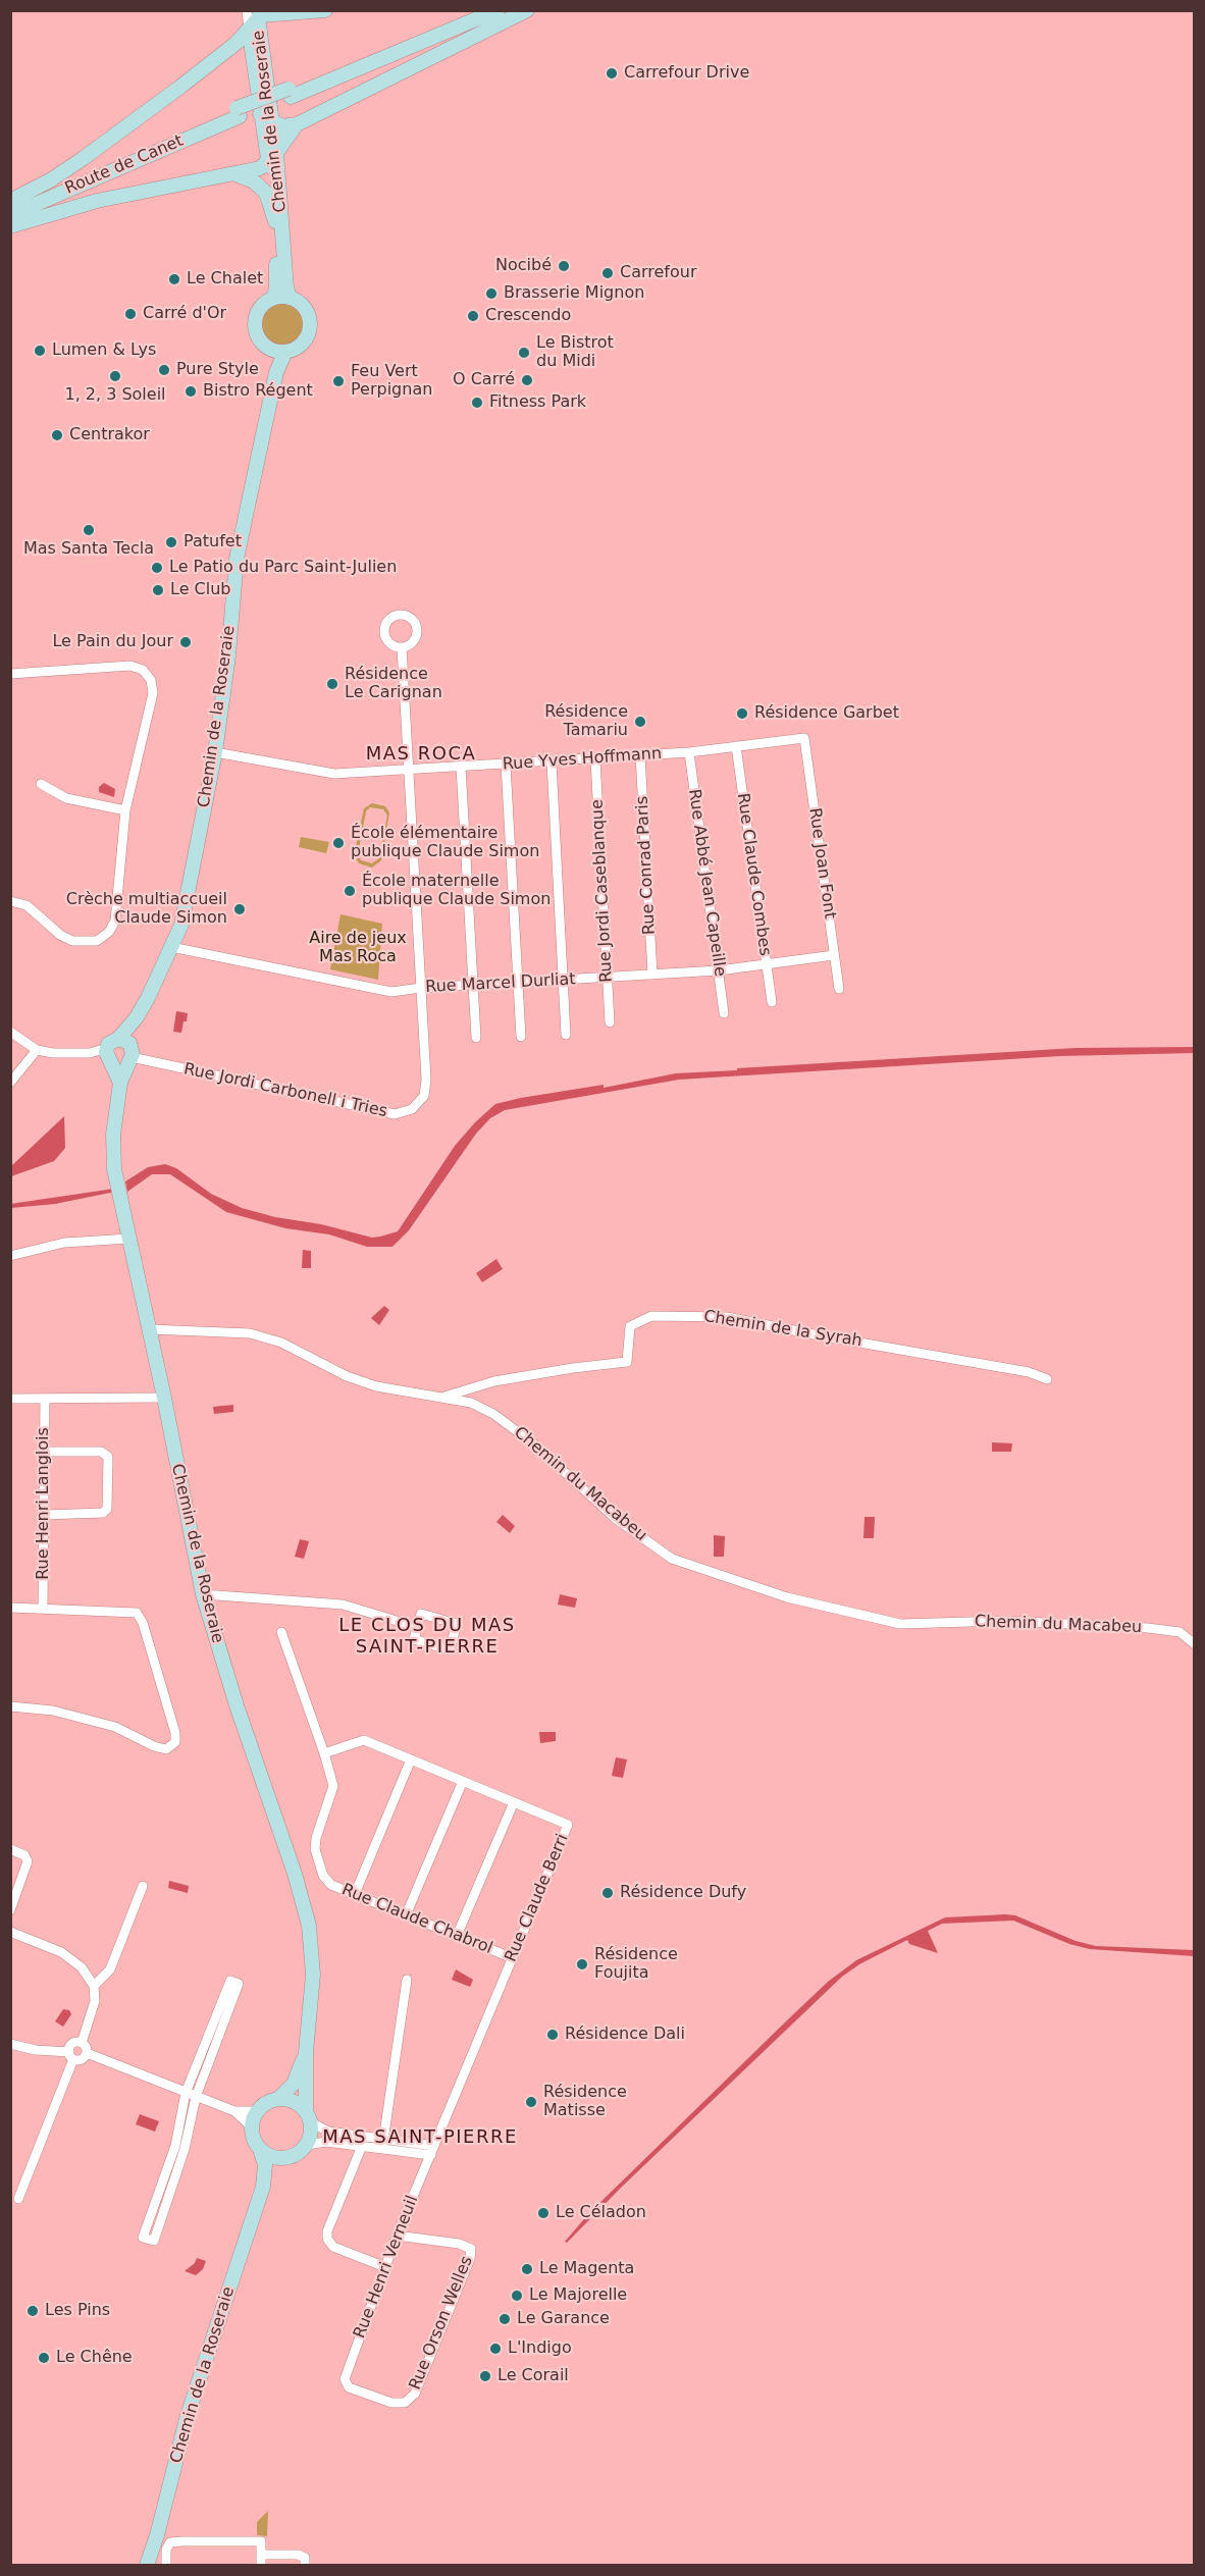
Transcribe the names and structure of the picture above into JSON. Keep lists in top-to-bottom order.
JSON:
{
  "streets": {
    "street": [
      "Chemin de la Roseraie",
      "Route de Canet",
      "Rue Yves Hoffmann",
      "Rue Joan Font",
      "Rue Conrad Paris",
      "Rue Claude Combes",
      "Rue Abbé Jean Capeille",
      "Rue Jordi Caseblanque",
      "Rue Marcel Durliat",
      "Rue Jordi Carbonell i Tries",
      "Chemin de la Syrah",
      "Chemin du Macabeu",
      "Rue Henri Langlois",
      "Rue Claude Berri",
      "Rue Claude Chabrol",
      "Rue Henri Verneuil",
      "Rue Orson Welles"
    ]
  },
  "crossings": [
    ["Chemin de la Roseraie", "Rue Yves Hoffmann"],
    ["Chemin de la Roseraie", "Rue Marcel Durliat"],
    ["Chemin de la Roseraie", "Rue Jordi Carbonell i Tries"],
    ["Chemin de la Roseraie", "Chemin du Macabeu"],
    ["Rue Yves Hoffmann", "Rue Joan Font"],
    ["Rue Yves Hoffmann", "Rue Conrad Paris"],
    ["Rue Yves Hoffmann", "Rue Claude Combes"],
    ["Rue Yves Hoffmann", "Rue Abbé Jean Capeille"],
    ["Rue Yves Hoffmann", "Rue Jordi Caseblanque"],
    ["Rue Yves Hoffmann", "Rue Jordi Carbonell i Tries"],
    ["Rue Joan Font", "Rue Marcel Durliat"],
    ["Rue Conrad Paris", "Rue Marcel Durliat"],
    ["Rue Claude Combes", "Rue Marcel Durliat"],
    ["Rue Abbé Jean Capeille", "Rue Marcel Durliat"],
    ["Rue Jordi Caseblanque", "Rue Marcel Durliat"],
    ["Rue Marcel Durliat", "Rue Jordi Carbonell i Tries"],
    ["Chemin de la Syrah", "Chemin du Macabeu"],
    ["Rue Claude Berri", "Rue Claude Chabrol"],
    ["Rue Claude Berri", "Rue Henri Verneuil"],
    ["Rue Henri Verneuil", "Rue Orson Welles"]
  ],
  "districts": ["MAS ROCA", "LE CLOS DU MAS SAINT-PIERRE", "MAS SAINT-PIERRE"],
  "parks": ["Aire de jeux Mas Roca"],
  "places": [
    "Carrefour Drive",
    "Nocibé",
    "Carrefour",
    "Le Chalet",
    "Brasserie Mignon",
    "Carré d'Or",
    "Crescendo",
    "Lumen & Lys",
    "Le Bistrot du Midi",
    "Pure Style",
    "1, 2, 3 Soleil",
    "O Carré",
    "Feu Vert Perpignan",
    "Bistro Régent",
    "Fitness Park",
    "Centrakor",
    "Mas Santa Tecla",
    "Patufet",
    "Le Patio du Parc Saint-Julien",
    "Le Club",
    "Le Pain du Jour",
    "Résidence Le Carignan",
    "Résidence Garbet",
    "Résidence Tamariu",
    "École élémentaire publique Claude Simon",
    "École maternelle publique Claude Simon",
    "Crèche multiaccueil Claude Simon",
    "Résidence Dufy",
    "Résidence Foujita",
    "Résidence Dali",
    "Résidence Matisse",
    "Le Céladon",
    "Le Magenta",
    "Le Majorelle",
    "Les Pins",
    "Le Garance",
    "L'Indigo",
    "Le Chêne",
    "Le Corail"
  ]
}
